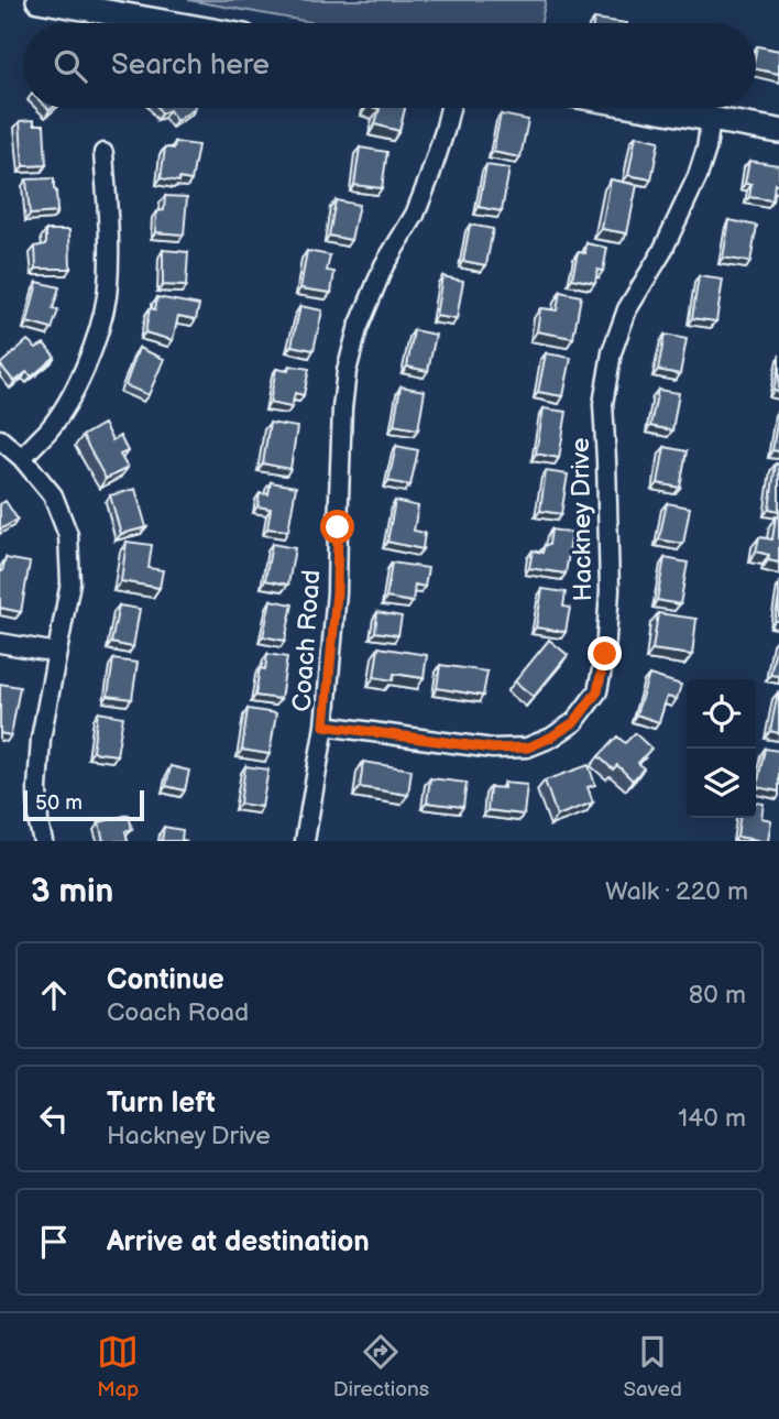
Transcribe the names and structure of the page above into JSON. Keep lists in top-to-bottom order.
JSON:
{
  "streets": {
    "street": ["Hackney Drive", "Coach Road"]
  },
  "crossings": [
    ["Hackney Drive", "Coach Road"]
  ],
  "scale_bar": "50 m",
  "page": {
    "search": "Search here",
    "scale": "50 m",
    "heading": ["3 min", "Walk · 220 m"],
    "list": [
      ["Continue", "Coach Road", "80 m"],
      ["Turn left", "Hackney Drive", "140 m"],
      "Arrive at destination"
    ],
    "nav": ["Map", "Directions", "Saved"]
  }
}
